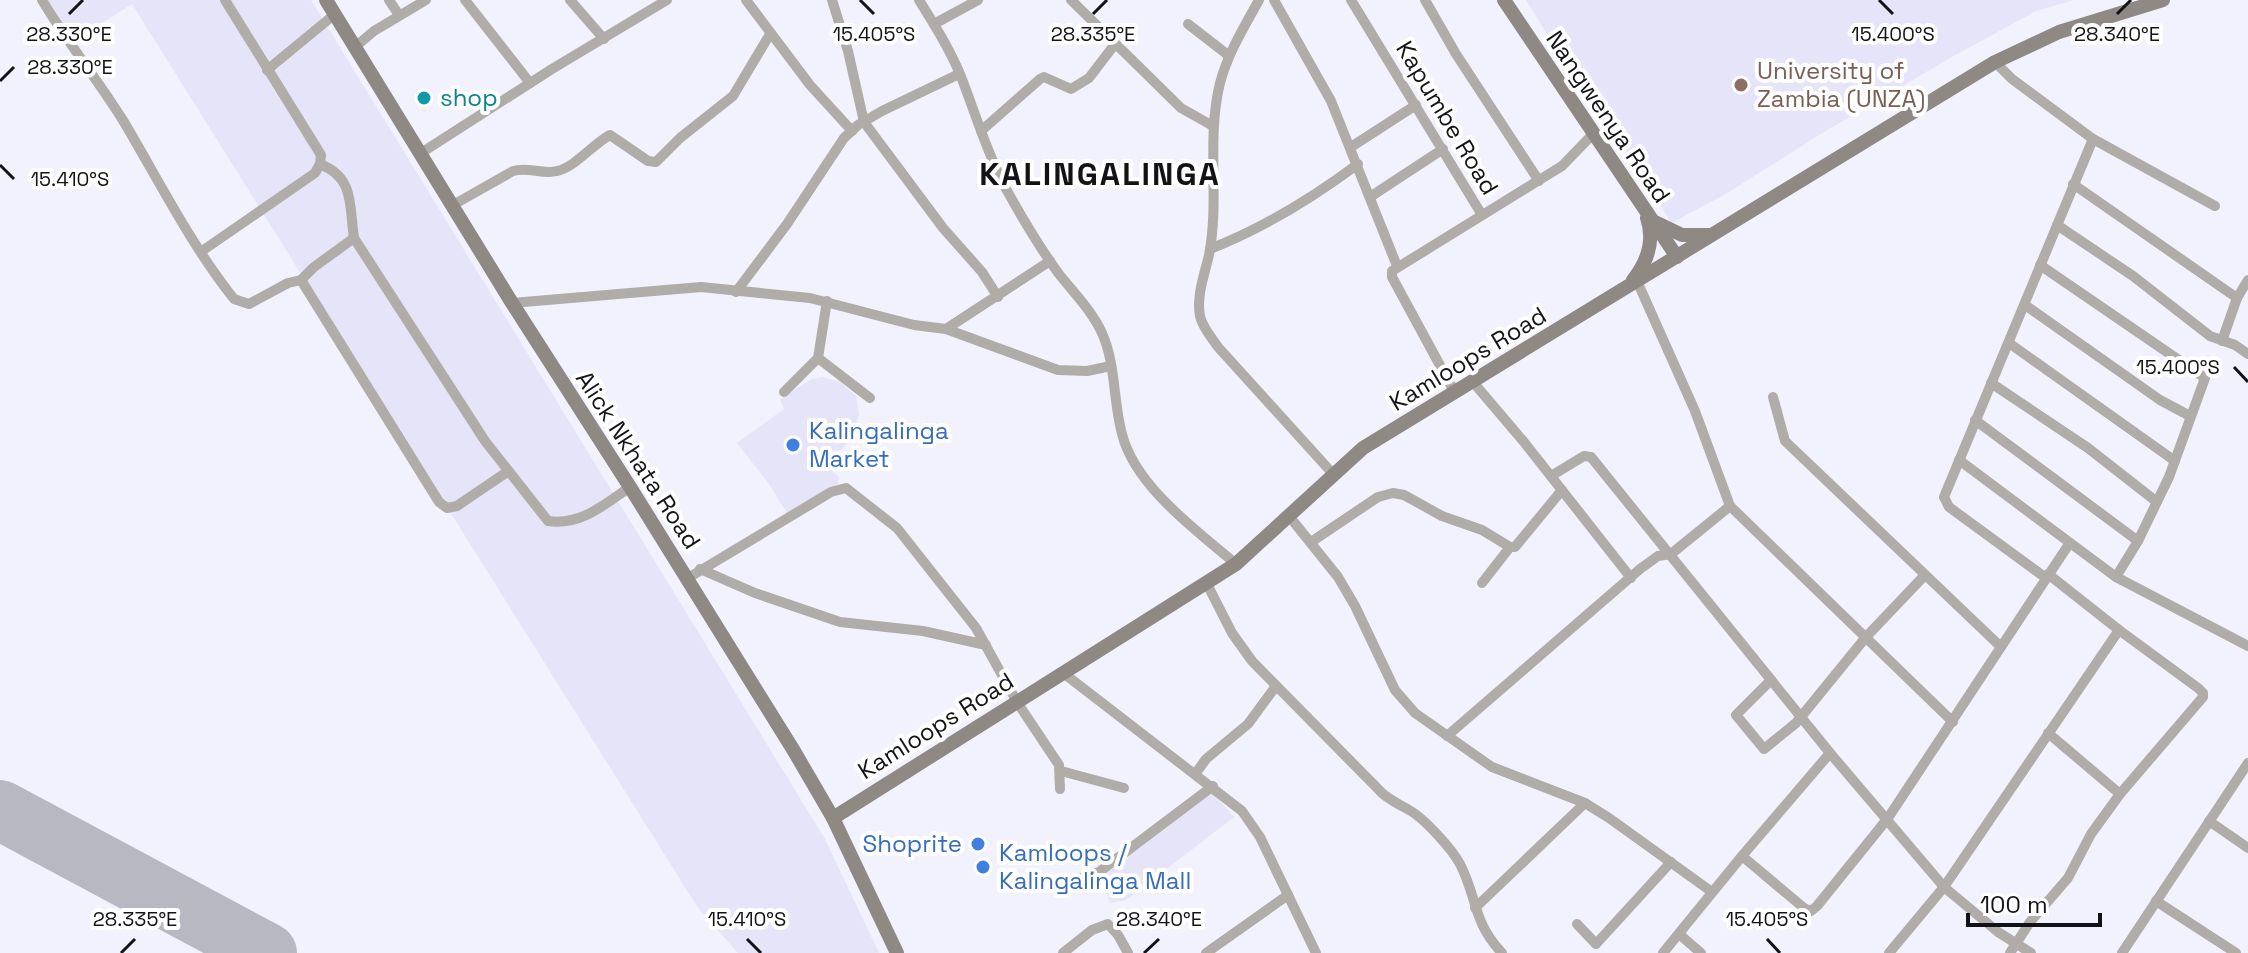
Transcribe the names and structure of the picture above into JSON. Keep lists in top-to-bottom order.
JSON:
{
  "streets": {
    "main road": ["Nangwenya Road", "Kamloops Road", "Alick Nkhata Road"],
    "street": ["Kapumbe Road"]
  },
  "crossings": [
    ["Nangwenya Road", "Kamloops Road"],
    ["Kamloops Road", "Alick Nkhata Road"]
  ],
  "districts": ["KALINGALINGA"],
  "places": [
    "University of Zambia (UNZA)",
    "shop",
    "Kalingalinga Market",
    "Shoprite",
    "Kamloops / Kalingalinga Mall"
  ],
  "scale_bar": "100 m",
  "coordinates": [
    "28.330°E",
    "28.335°E",
    "28.340°E",
    "15.400°S",
    "15.405°S",
    "15.410°S"
  ]
}
